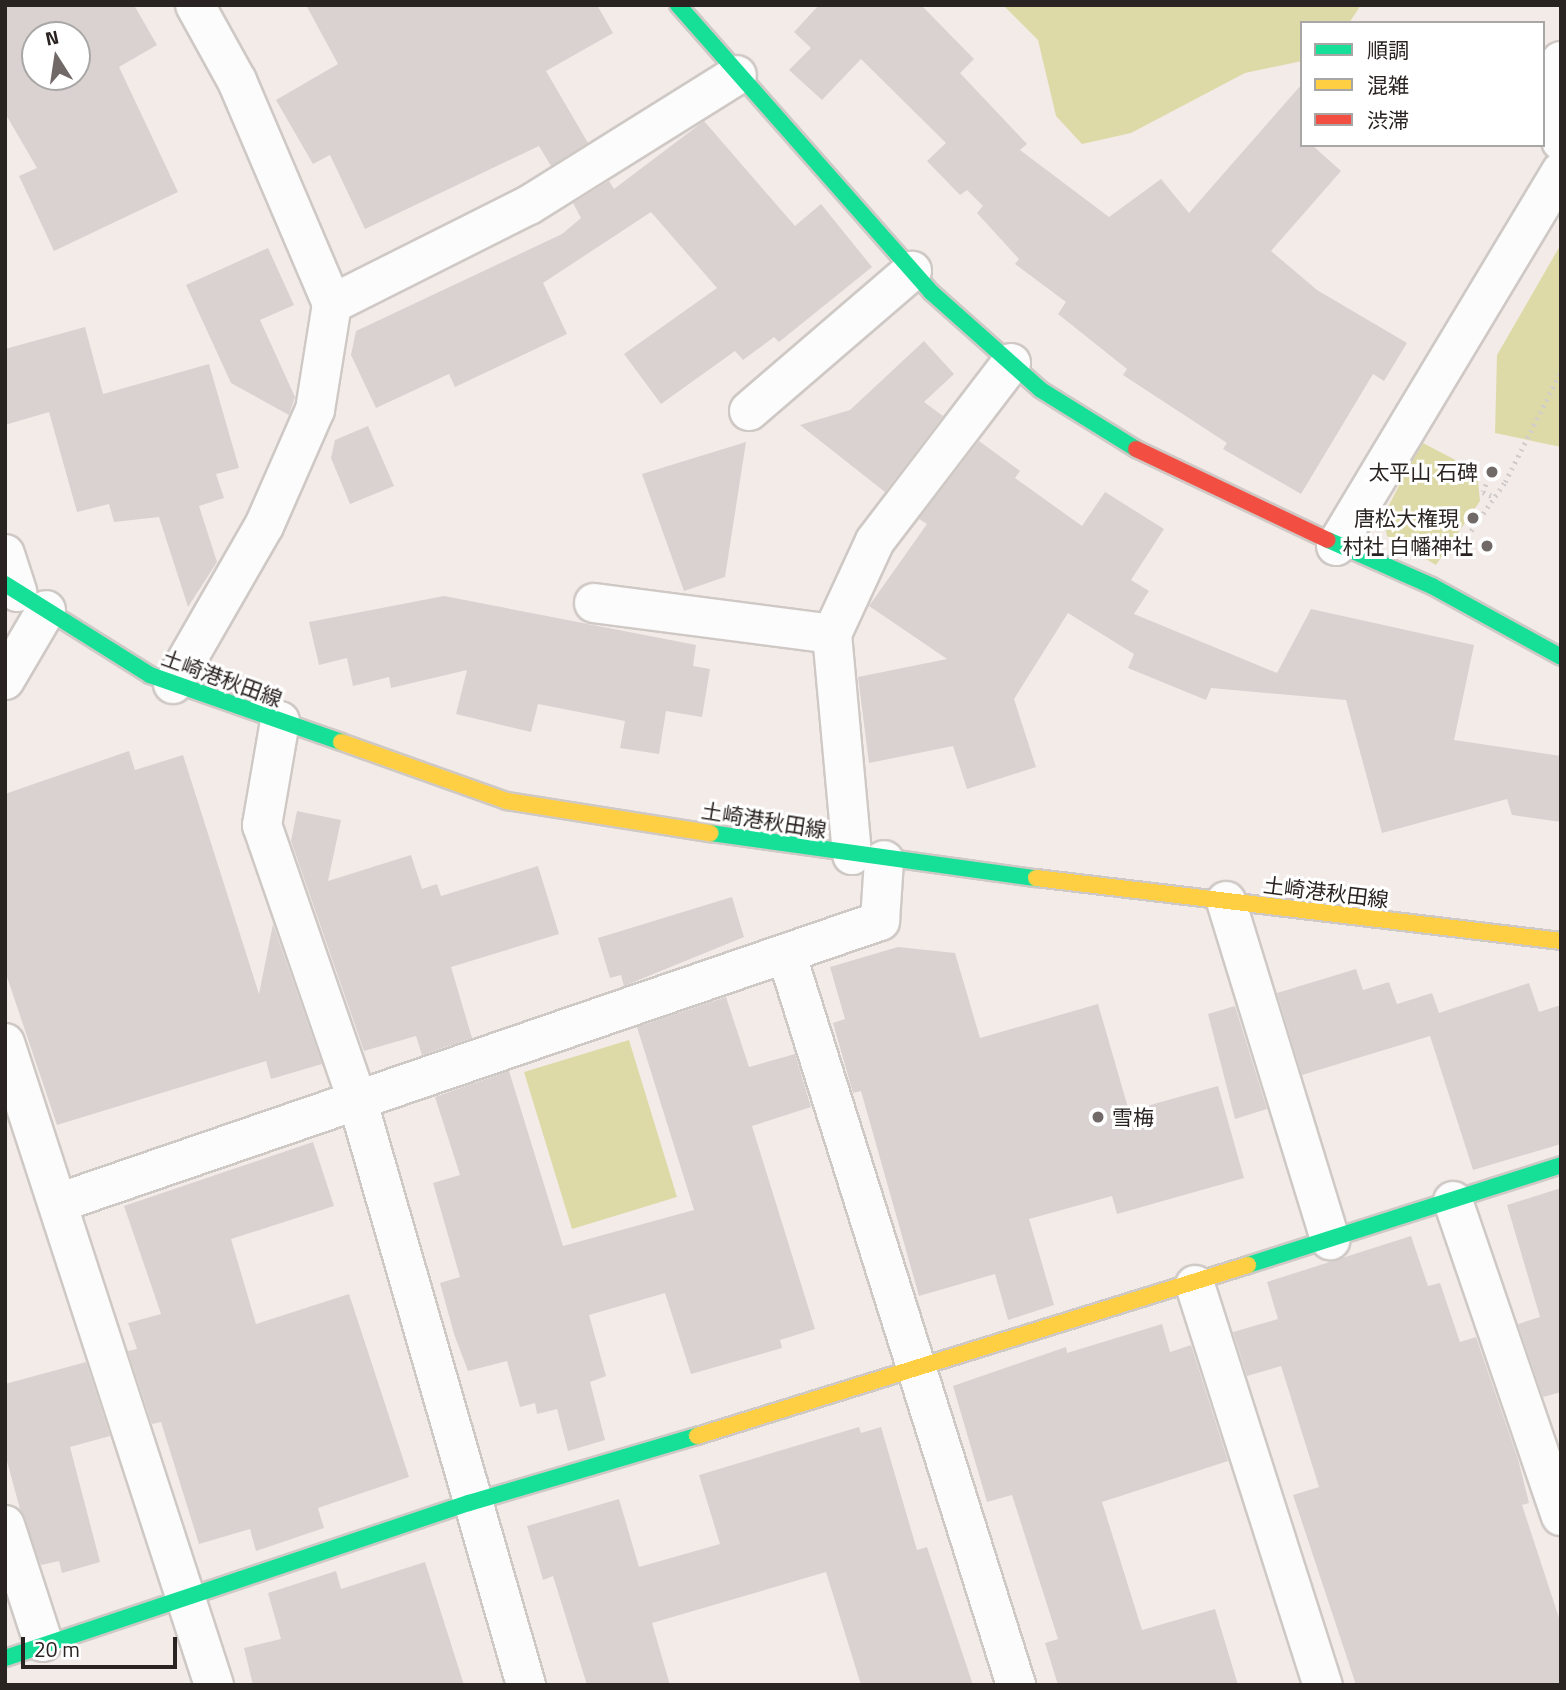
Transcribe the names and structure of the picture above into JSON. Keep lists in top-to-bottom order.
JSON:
{
  "streets": {
    "street": ["土崎港秋田線"]
  },
  "places": [
    "太平山 石碑",
    "唐松大権現",
    "村社 白幡神社",
    "雪梅"
  ],
  "legend": ["順調", "混雑", "渋滞"],
  "scale_bar": "20 m",
  "north": "top"
}
